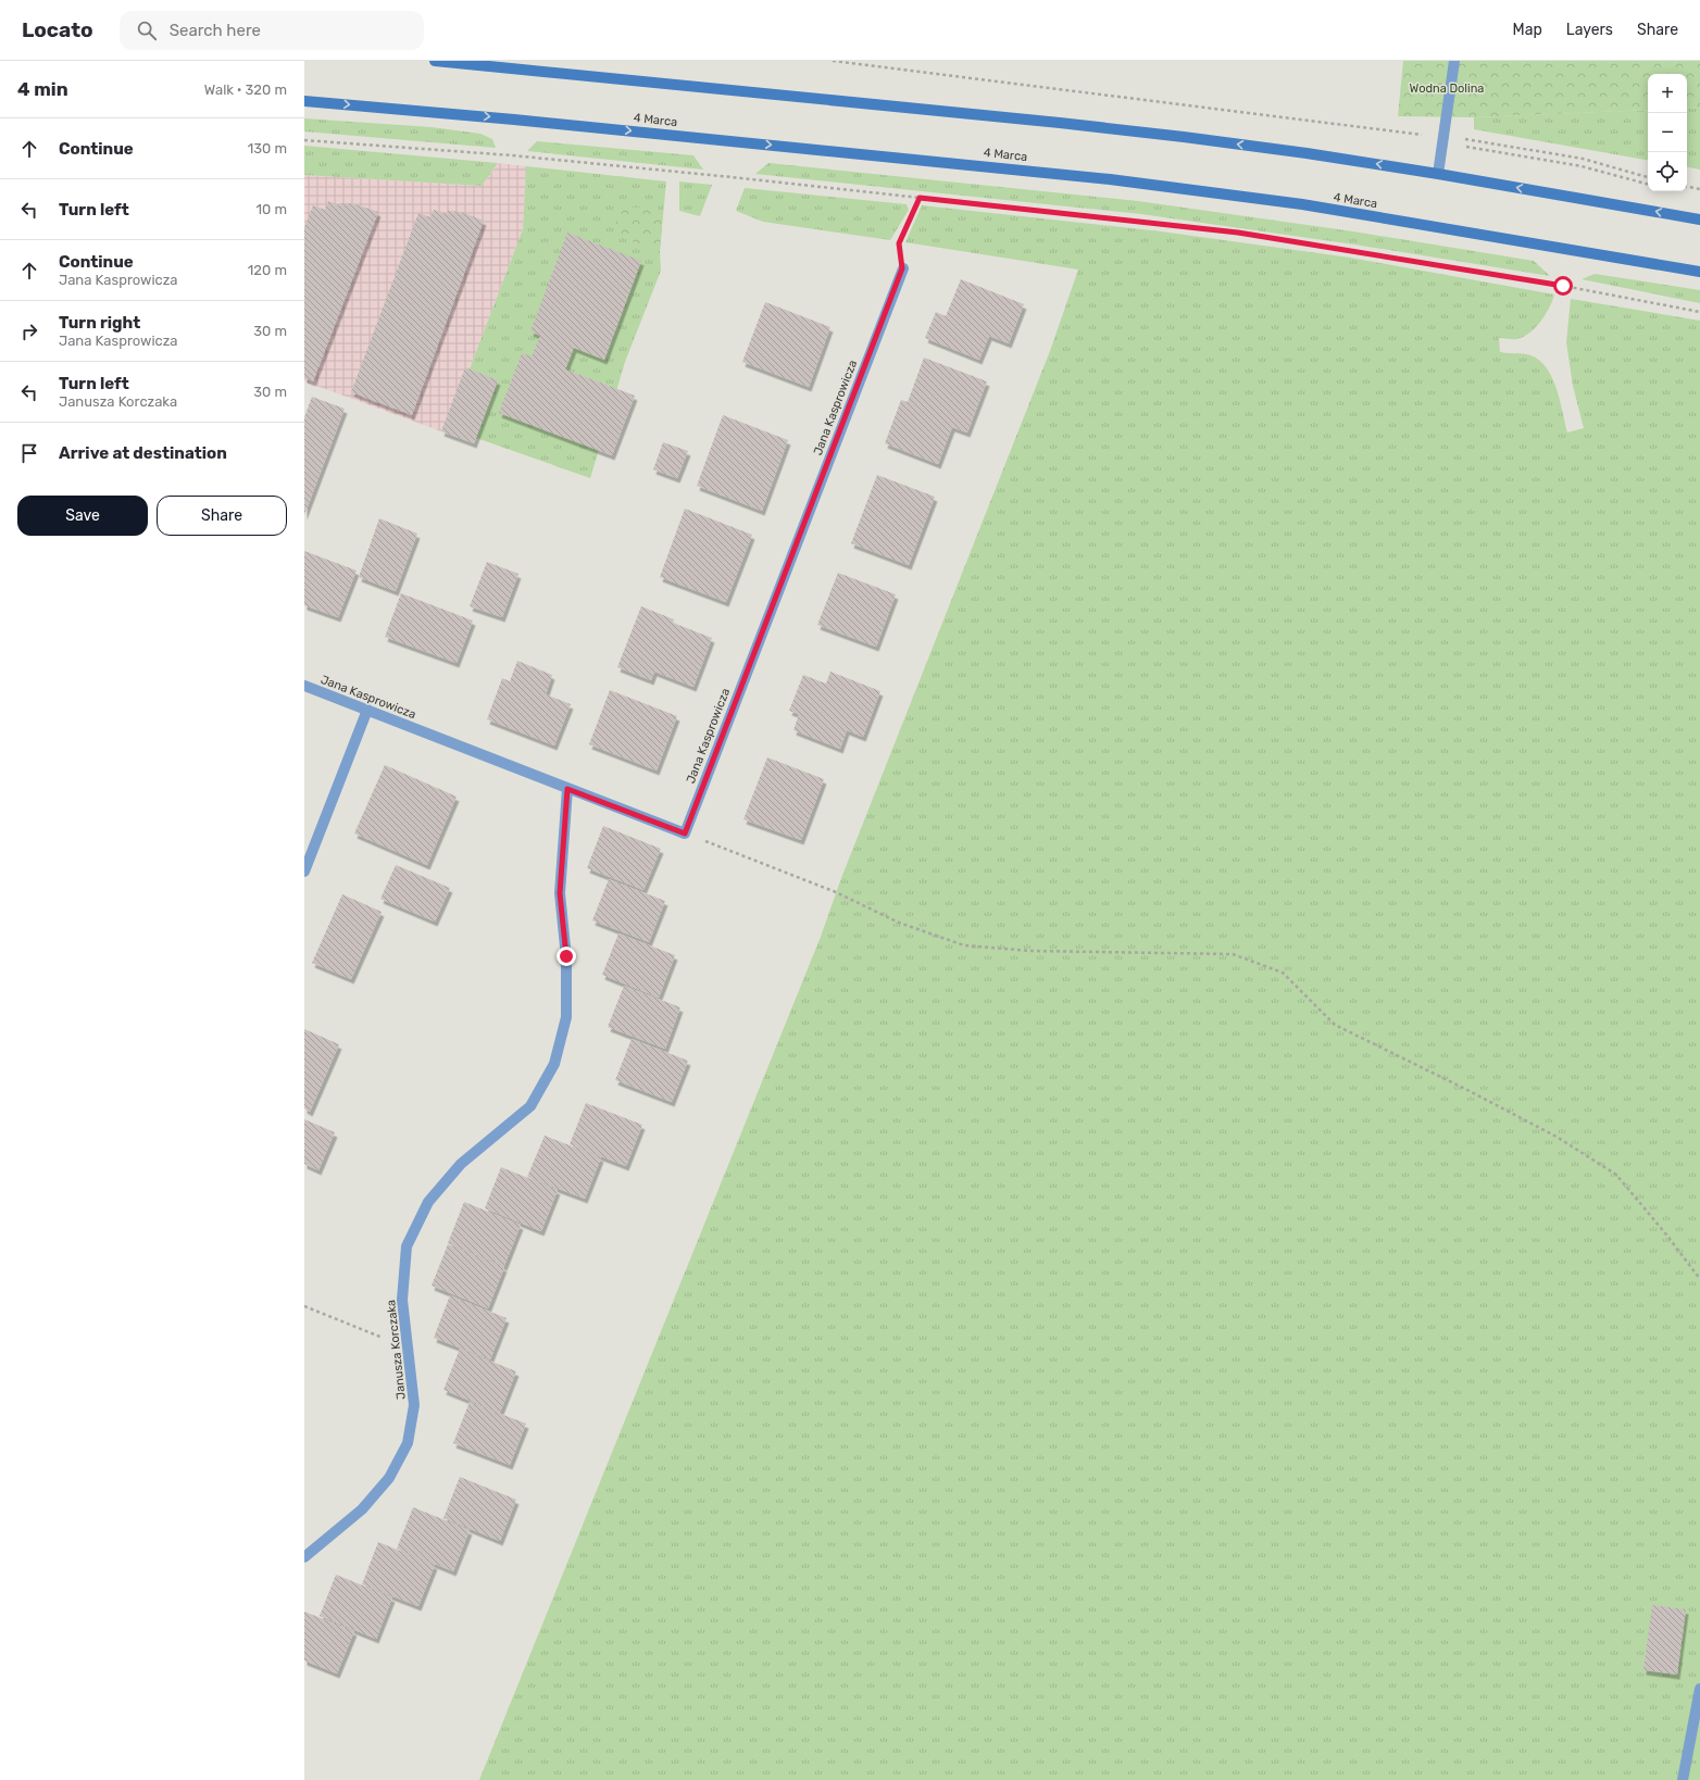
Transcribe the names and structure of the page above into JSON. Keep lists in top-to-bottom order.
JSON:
{
  "streets": {
    "main road": ["4 Marca"],
    "street": ["Jana Kasprowicza", "Janusza Korczaka"]
  },
  "crossings": [
    ["Jana Kasprowicza", "Janusza Korczaka"]
  ],
  "parks": ["Wodna Dolina"],
  "page": {
    "header": "Locato",
    "search": "Search here",
    "nav": ["Map", "Layers", "Share"],
    "heading": ["4 min", "Walk · 320 m"],
    "map_buttons": ["+", "−"],
    "list": [
      ["Continue", "130 m"],
      ["Turn left", "10 m"],
      ["Continue", "Jana Kasprowicza", "120 m"],
      ["Turn right", "Jana Kasprowicza", "30 m"],
      ["Turn left", "Janusza Korczaka", "30 m"],
      "Arrive at destination"
    ],
    "buttons": ["Save", "Share"]
  }
}
